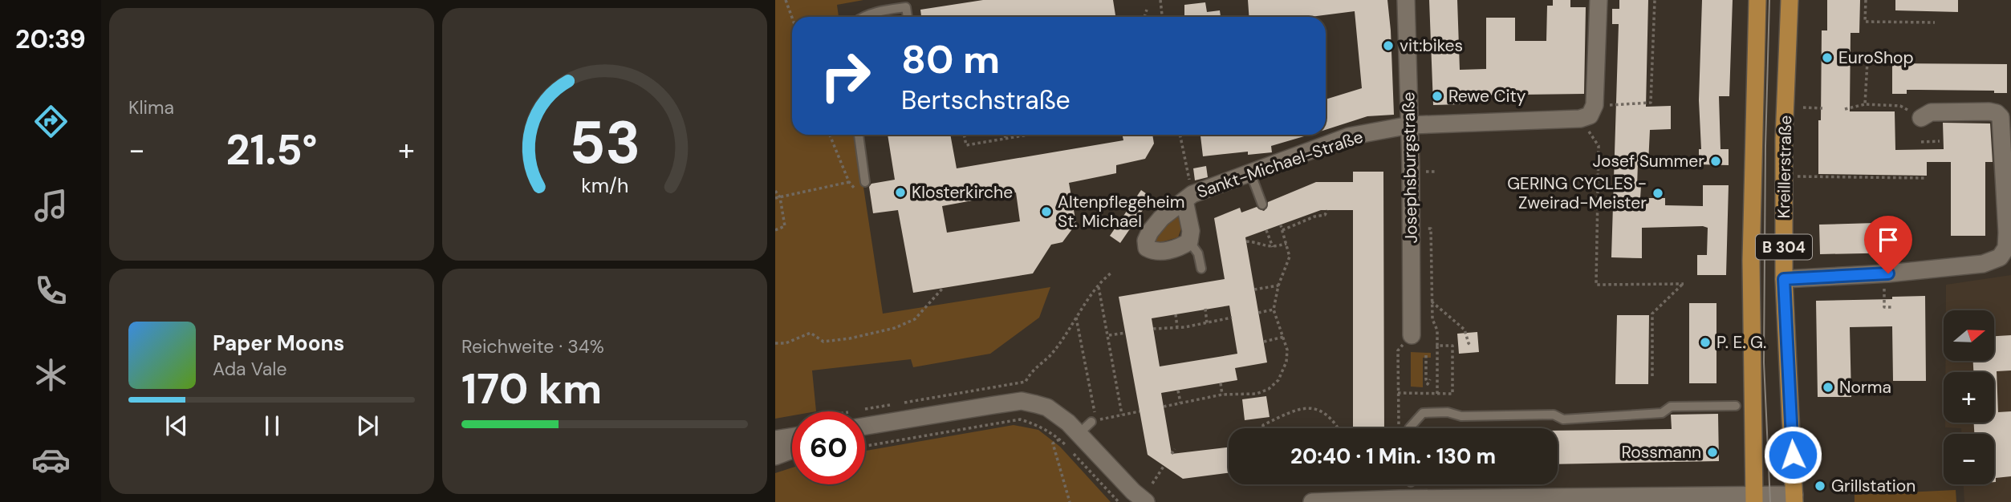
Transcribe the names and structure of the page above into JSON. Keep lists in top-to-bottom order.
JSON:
{
  "streets": {
    "main road": ["Kreillerstraße", "B 304"],
    "street": ["Sankt-Michael-Straße", "Josephsburgstraße"]
  },
  "crossings": [
    ["Sankt-Michael-Straße", "Josephsburgstraße"]
  ],
  "places": [
    "vit:bikes",
    "EuroShop",
    "Rewe City",
    "Josef Summer",
    "Klosterkirche",
    "GERING CYCLES - Zweirad-Meister",
    "Altenpflegeheim St. Michael",
    "P. E. G.",
    "Norma",
    "Rossmann",
    "Grillstation"
  ],
  "north": "right",
  "page": {
    "tabs": "20:39",
    "tile": [
      "Klima",
      ["Reichweite · 34%", "170 km"]
    ],
    "turn": ["80 m", "Bertschstraße"],
    "heat": ["−", "21.5°", "+"],
    "map_buttons": ["+", "−"],
    "song": ["Paper Moons", "Ada Vale"],
    "limit": "60",
    "trip": "20:40 · 1 Min. · 130 m",
    "gauge": ["53", "km/h"]
  }
}
